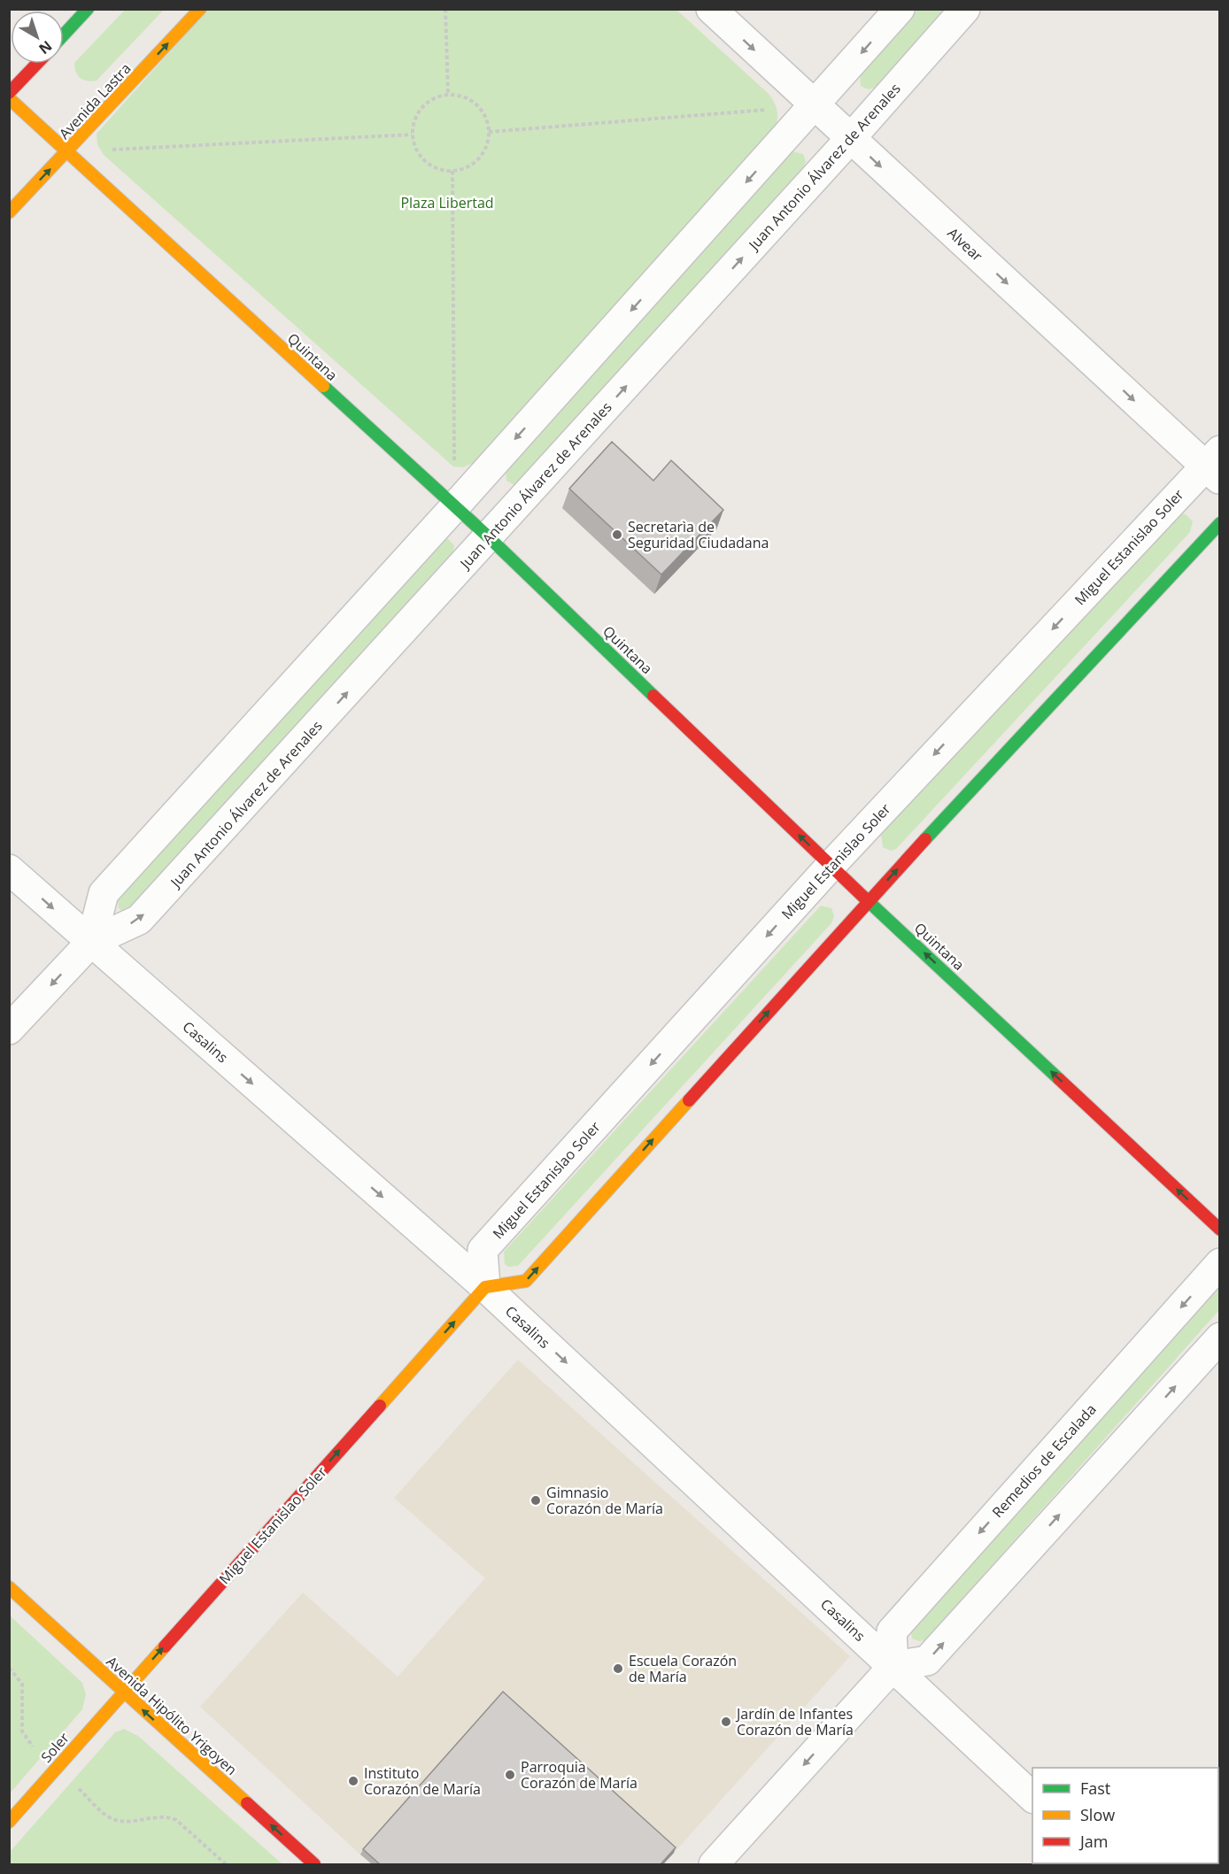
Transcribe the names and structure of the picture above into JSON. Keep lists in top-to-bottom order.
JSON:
{
  "streets": {
    "street": [
      "Avenida Lastra",
      "Juan Antonio Álvarez de Arenales",
      "Alvear",
      "Quintana",
      "Miguel Estanislao Soler",
      "Casalins",
      "Remedios de Escalada",
      "Avenida Hipólito Yrigoyen",
      "Soler"
    ]
  },
  "crossings": [
    ["Avenida Lastra", "Quintana"],
    ["Juan Antonio Álvarez de Arenales", "Alvear"],
    ["Juan Antonio Álvarez de Arenales", "Quintana"],
    ["Juan Antonio Álvarez de Arenales", "Casalins"],
    ["Alvear", "Miguel Estanislao Soler"],
    ["Quintana", "Miguel Estanislao Soler"],
    ["Miguel Estanislao Soler", "Casalins"],
    ["Miguel Estanislao Soler", "Avenida Hipólito Yrigoyen"],
    ["Miguel Estanislao Soler", "Soler"],
    ["Casalins", "Remedios de Escalada"],
    ["Avenida Hipólito Yrigoyen", "Soler"]
  ],
  "one_way": [
    "Avenida Lastra",
    "Alvear",
    "Quintana",
    "Casalins",
    "Avenida Hipólito Yrigoyen"
  ],
  "parks": ["Plaza Libertad"],
  "places": [
    "Secretarìa de Seguridad Ciudadana",
    "Gimnasio Corazón de María",
    "Escuela Corazón de María",
    "Jardín de Infantes Corazón de María",
    "Parroquia Corazón de María",
    "Instituto Corazón de María"
  ],
  "legend": ["Fast", "Slow", "Jam"],
  "north": "bottom right"
}
